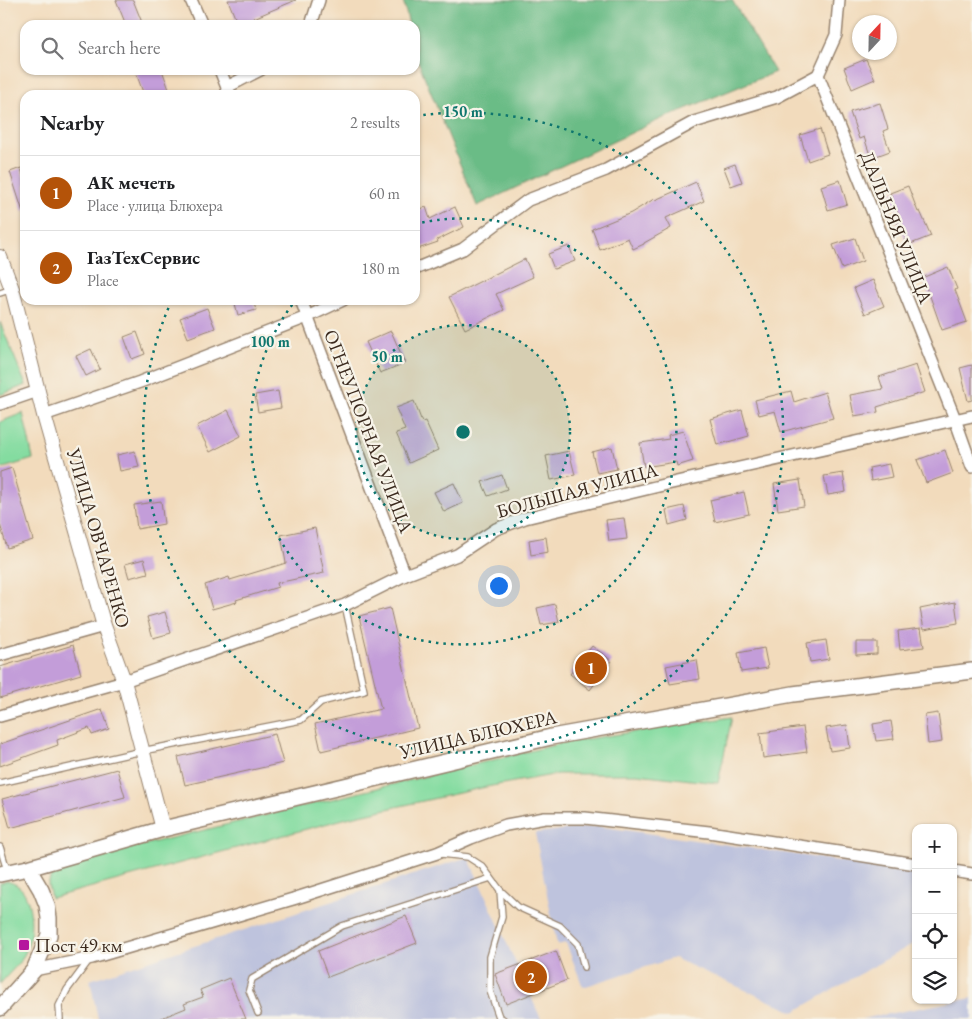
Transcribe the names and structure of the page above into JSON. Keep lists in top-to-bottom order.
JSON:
{
  "streets": {
    "main road": ["УЛИЦА БЛЮХЕРА"],
    "street": [
      "ДАЛЬНЯЯ УЛИЦА",
      "ОГНЕУПОРНАЯ УЛИЦА",
      "БОЛЬШАЯ УЛИЦА",
      "УЛИЦА ОВЧАРЕНКО"
    ]
  },
  "crossings": [
    ["ДАЛЬНЯЯ УЛИЦА", "БОЛЬШАЯ УЛИЦА"],
    ["ОГНЕУПОРНАЯ УЛИЦА", "БОЛЬШАЯ УЛИЦА"],
    ["БОЛЬШАЯ УЛИЦА", "УЛИЦА ОВЧАРЕНКО"],
    ["УЛИЦА ОВЧАРЕНКО", "УЛИЦА БЛЮХЕРА"]
  ],
  "places": {
    "transit": ["Пост 49 км"]
  },
  "north": "top",
  "page": {
    "search": "Search here",
    "heading": ["Nearby", "2 results"],
    "list": [
      {
        "mark": "1",
        "name": "АК мечеть",
        "note": "Place · улица Блюхера",
        "value": "60 m"
      },
      {
        "mark": "2",
        "name": "ГазТехСервис",
        "note": "Place",
        "value": "180 m"
      }
    ],
    "pins": ["1", "2"],
    "map_buttons": ["+", "−"]
  },
  "rings": ["150 m", "100 m", "50 m"]
}
